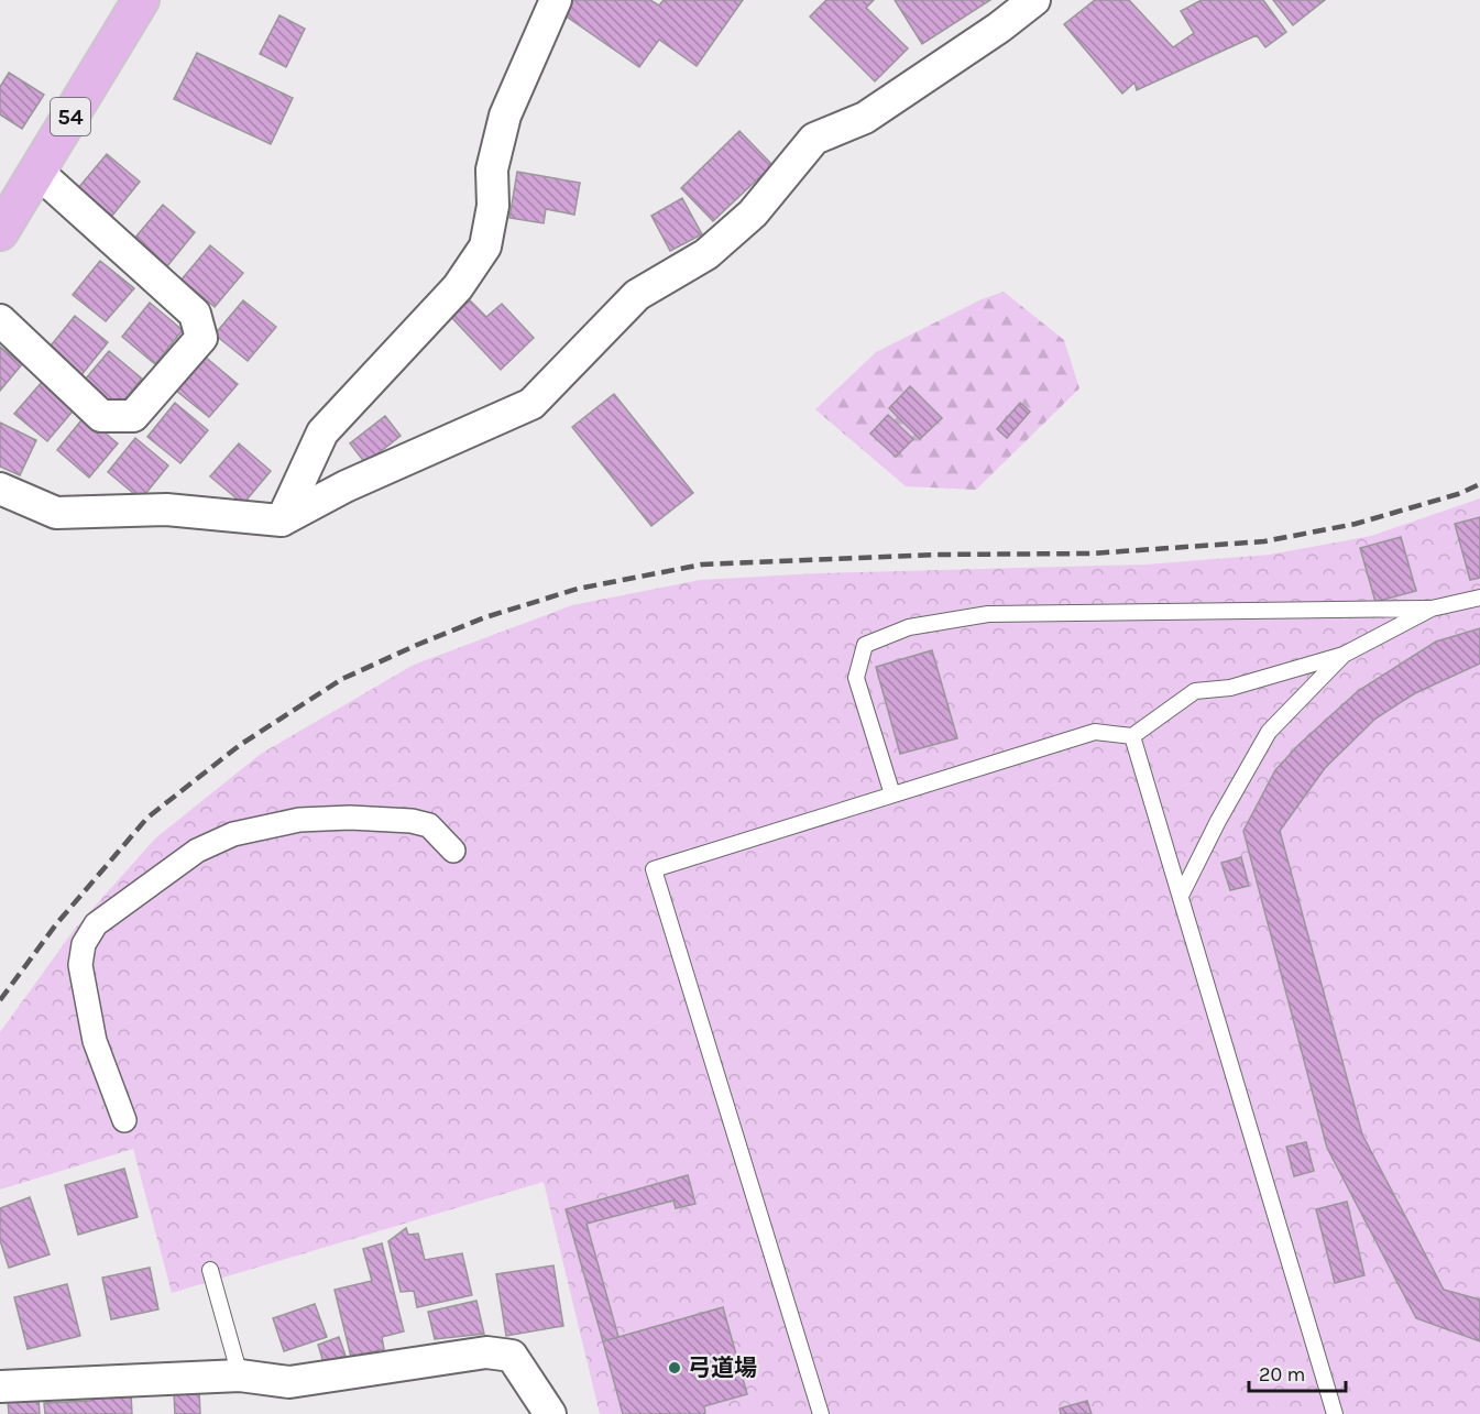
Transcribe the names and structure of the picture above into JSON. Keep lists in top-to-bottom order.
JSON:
{
  "streets": {
    "main road": ["54"]
  },
  "places": ["弓道場"],
  "scale_bar": "20 m"
}
